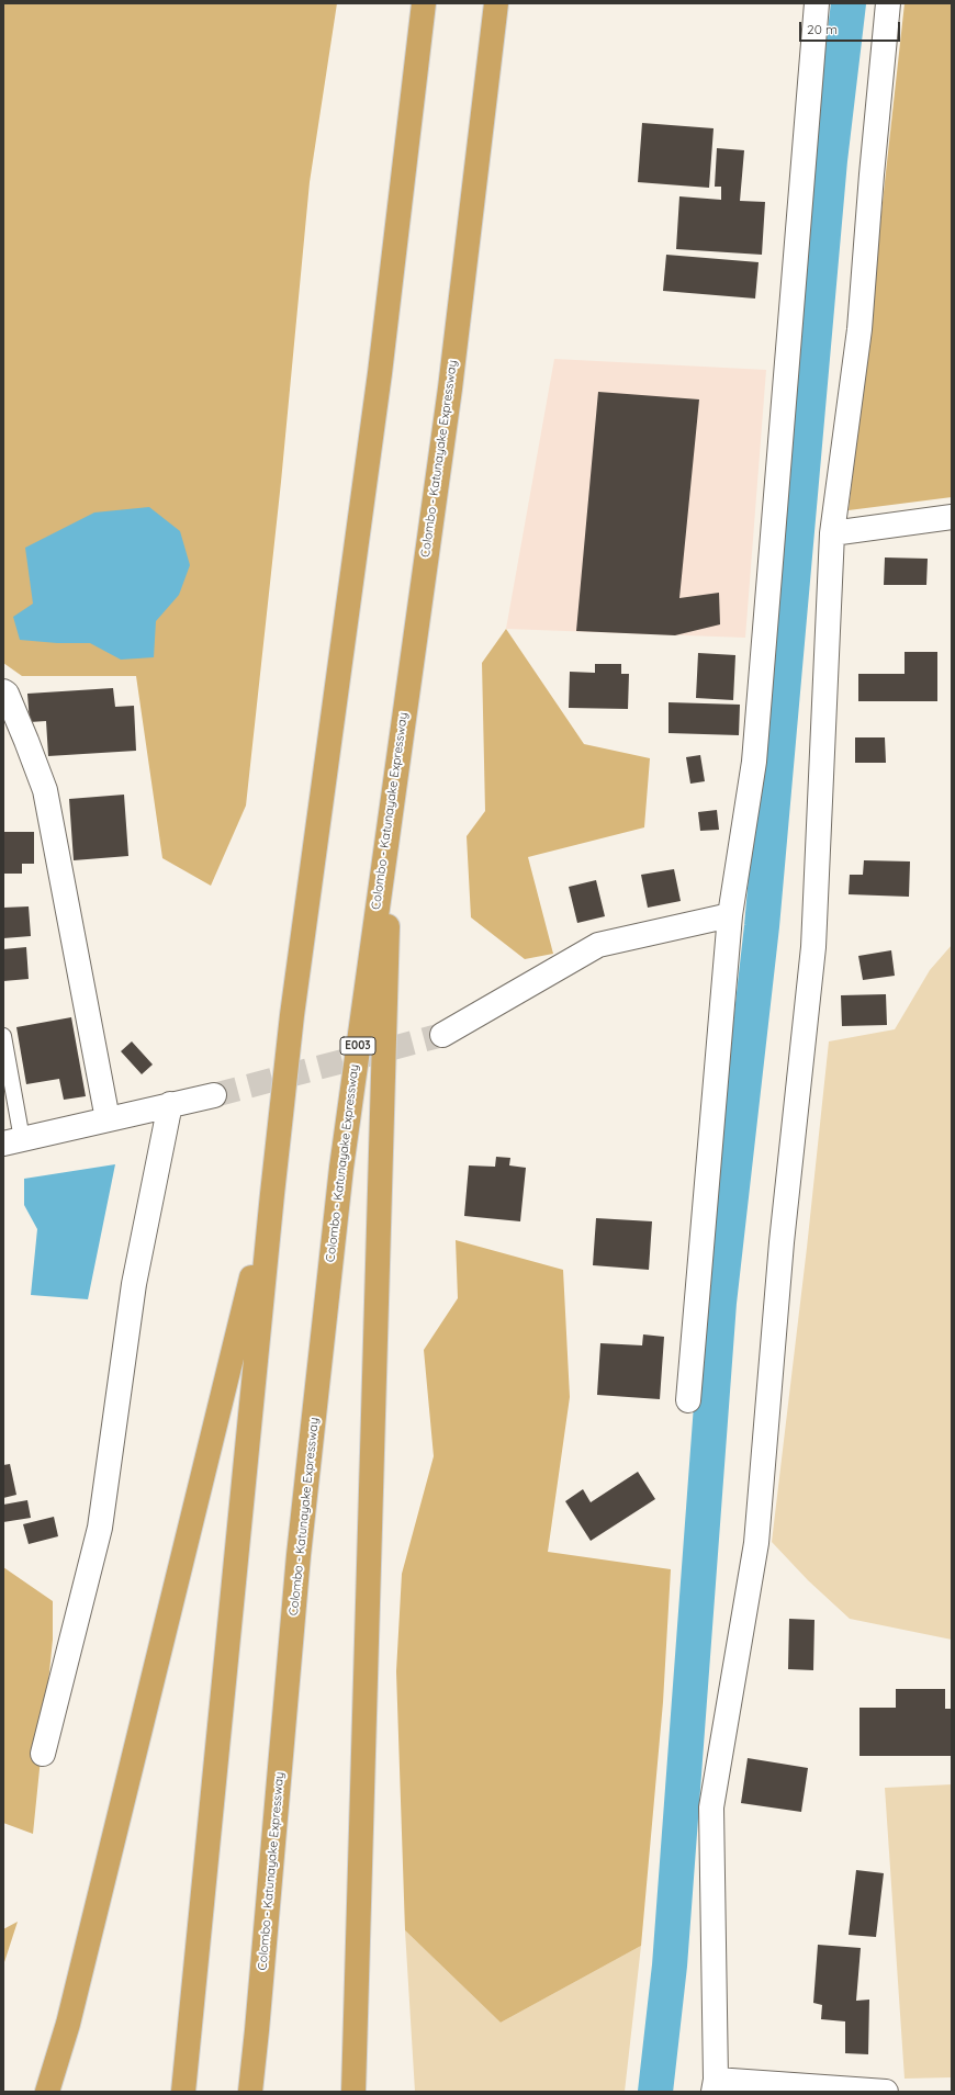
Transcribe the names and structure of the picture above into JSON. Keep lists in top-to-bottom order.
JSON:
{
  "streets": {
    "highway": ["Colombo - Katunayake Expressway", "E003"]
  },
  "scale_bar": "20 m"
}
